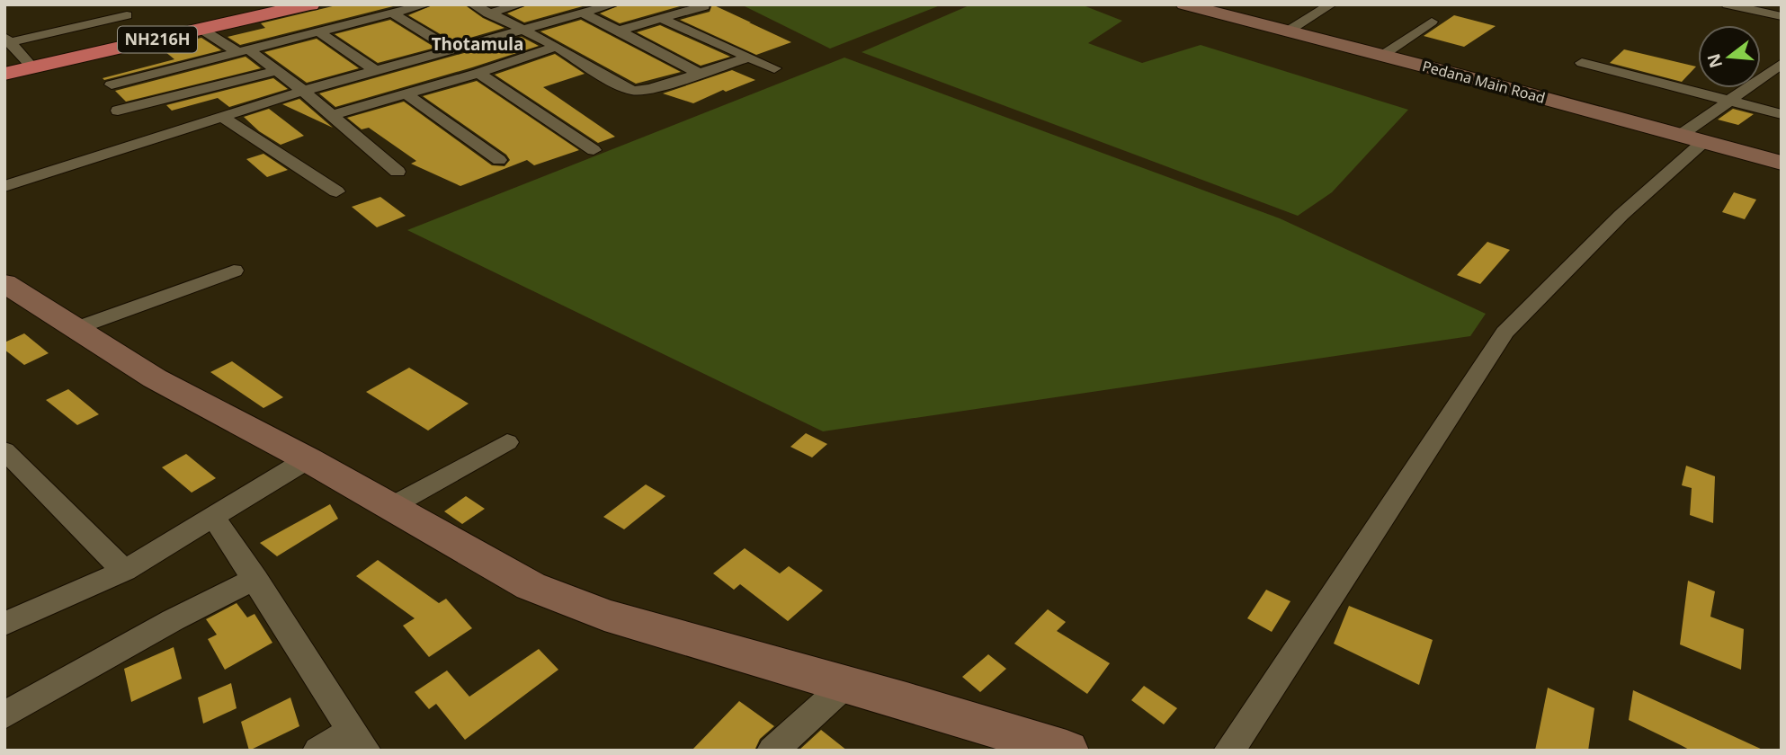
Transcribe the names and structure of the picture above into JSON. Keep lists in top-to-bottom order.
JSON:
{
  "streets": {
    "highway": ["NH216H"],
    "street": ["Pedana Main Road"]
  },
  "districts": ["Thotamula"],
  "north": "left"
}
